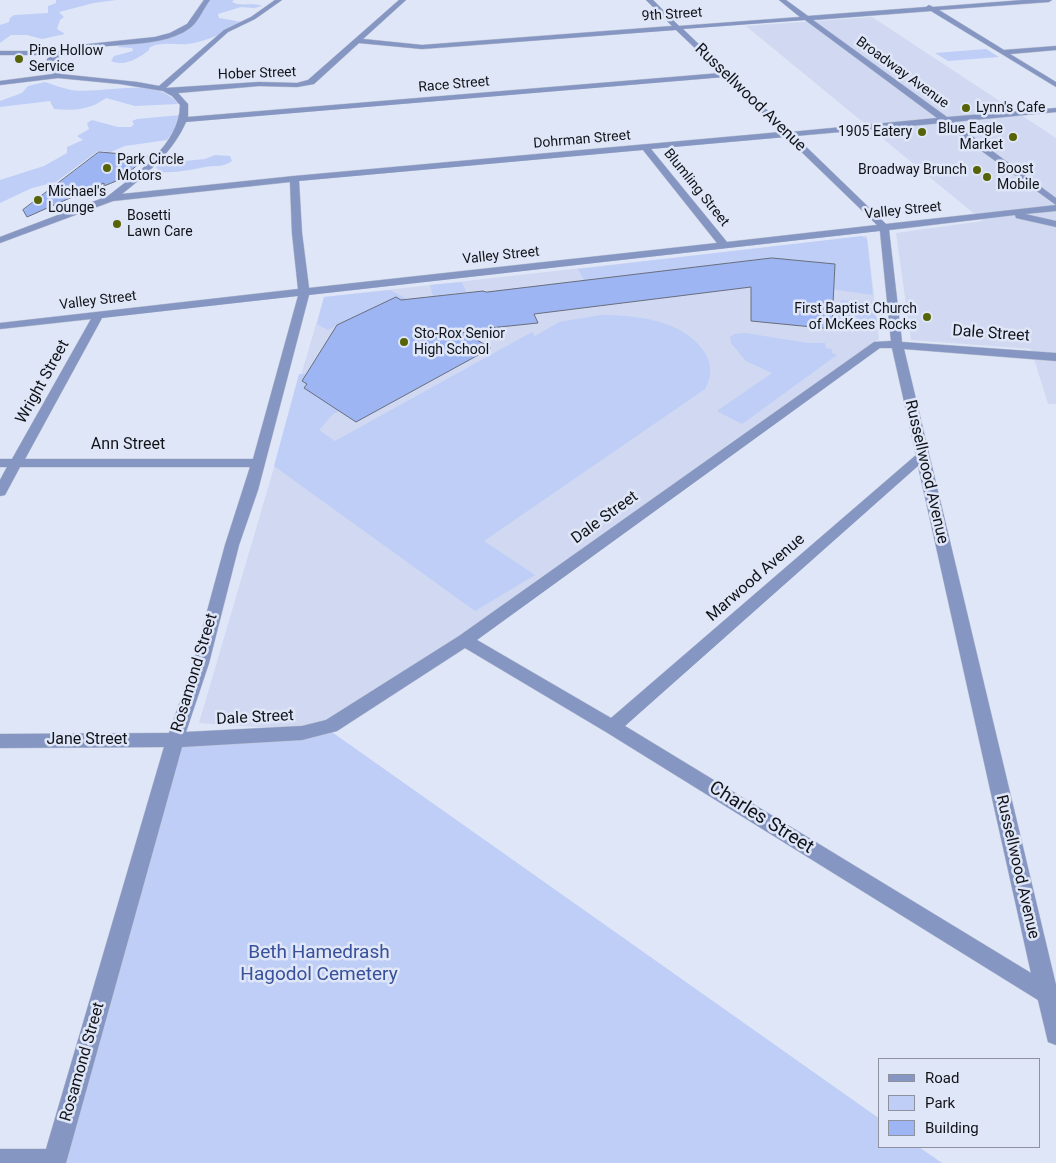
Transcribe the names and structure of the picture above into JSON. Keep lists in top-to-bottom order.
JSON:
{
  "streets": {
    "street": [
      "9th Street",
      "Broadway Avenue",
      "Hober Street",
      "Race Street",
      "Russellwood Avenue",
      "Dohrman Street",
      "Blumling Street",
      "Valley Street",
      "Dale Street",
      "Wright Street",
      "Ann Street",
      "Marwood Avenue",
      "Rosamond Street",
      "Jane Street",
      "Charles Street"
    ]
  },
  "crossings": [
    ["9th Street", "Broadway Avenue"],
    ["9th Street", "Hober Street"],
    ["9th Street", "Russellwood Avenue"],
    ["Broadway Avenue", "Dohrman Street"],
    ["Race Street", "Russellwood Avenue"],
    ["Russellwood Avenue", "Dohrman Street"],
    ["Russellwood Avenue", "Valley Street"],
    ["Russellwood Avenue", "Dale Street"],
    ["Russellwood Avenue", "Marwood Avenue"],
    ["Russellwood Avenue", "Charles Street"],
    ["Dohrman Street", "Blumling Street"],
    ["Dohrman Street", "Rosamond Street"],
    ["Blumling Street", "Valley Street"],
    ["Valley Street", "Wright Street"],
    ["Valley Street", "Rosamond Street"],
    ["Dale Street", "Rosamond Street"],
    ["Dale Street", "Jane Street"],
    ["Dale Street", "Charles Street"],
    ["Wright Street", "Ann Street"],
    ["Ann Street", "Rosamond Street"],
    ["Marwood Avenue", "Charles Street"],
    ["Rosamond Street", "Jane Street"]
  ],
  "parks": ["Beth Hamedrash Hagodol Cemetery"],
  "places": [
    "Pine Hollow Service",
    "Lynn's Cafe",
    "1905 Eatery",
    "Blue Eagle Market",
    "Park Circle Motors",
    "Broadway Brunch",
    "Boost Mobile",
    "Michael's Lounge",
    "Bosetti Lawn Care",
    "First Baptist Church of McKees Rocks",
    "Sto-Rox Senior High School"
  ],
  "legend": ["Road", "Park", "Building"]
}
